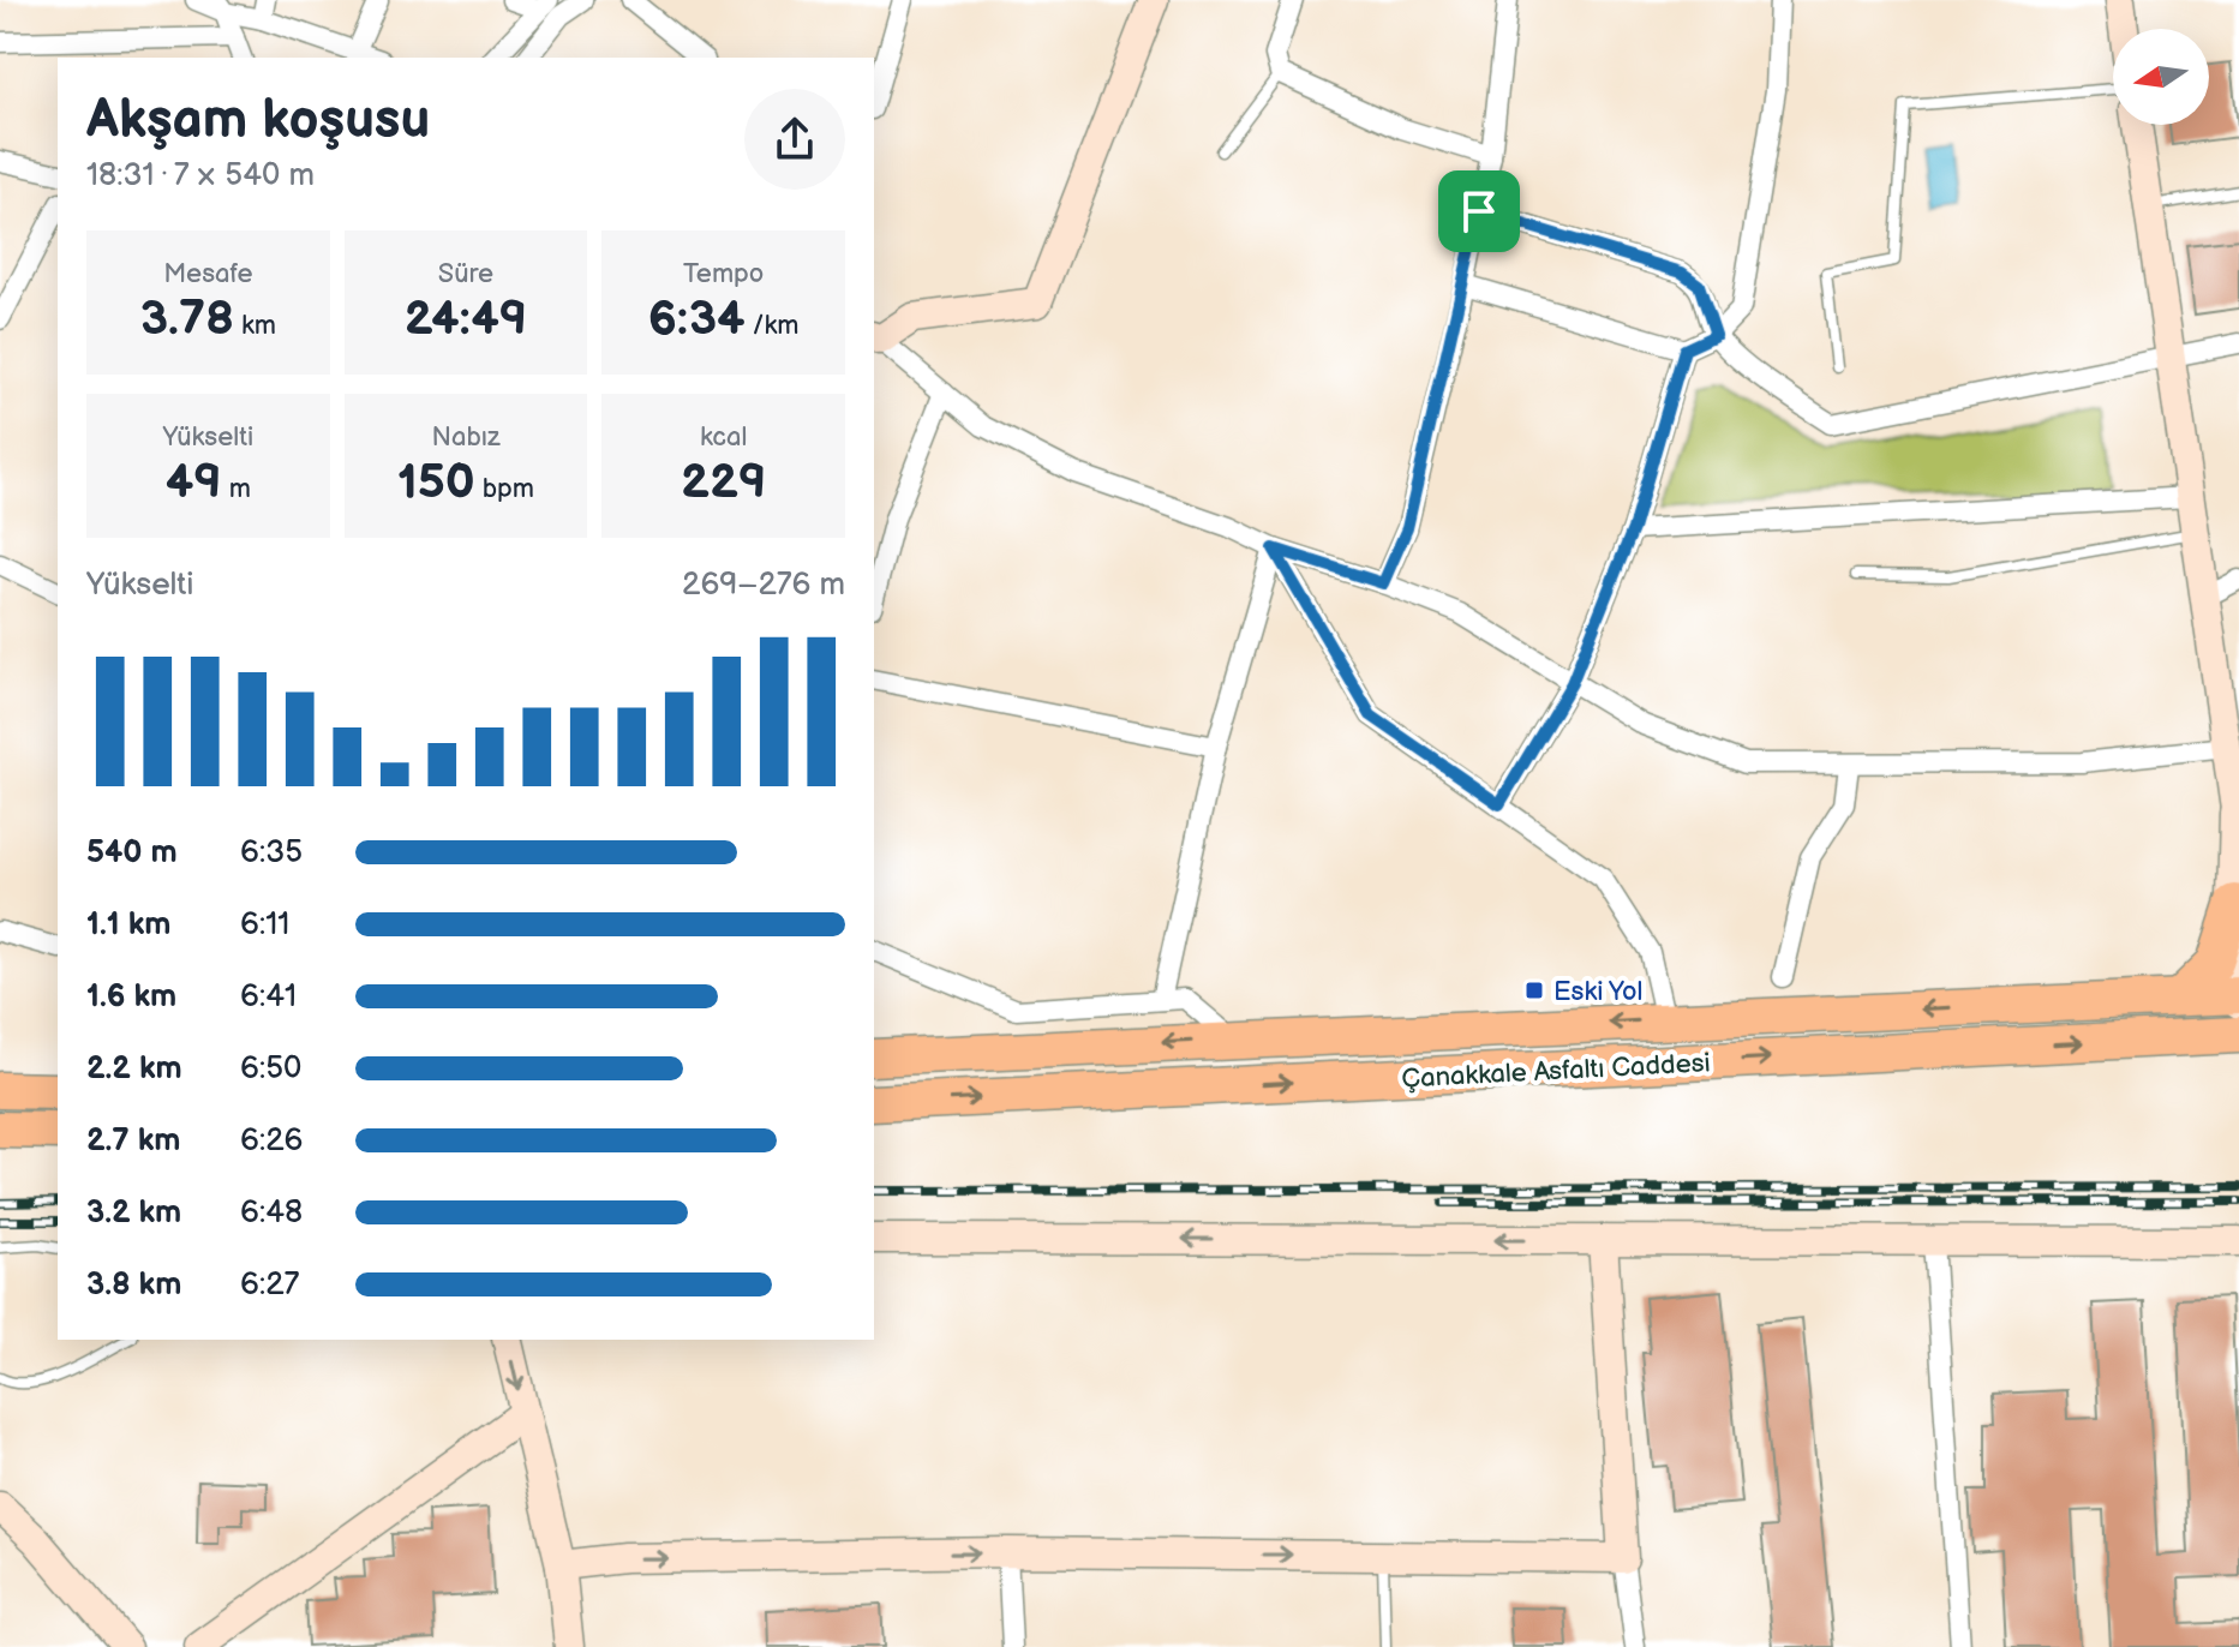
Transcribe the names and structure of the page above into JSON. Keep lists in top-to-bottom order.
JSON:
{
  "streets": {
    "highway": ["Çanakkale Asfaltı Caddesi"]
  },
  "places": {
    "transit": ["Eski Yol"]
  },
  "north": "left",
  "page": {
    "heading": ["Akşam koşusu", "18:31 · 7 × 540 m"],
    "stats": [
      ["Mesafe", "3.78 km"],
      ["Süre", "24:49"],
      ["Tempo", "6:34 /km"],
      ["Yükselti", "49 m"],
      ["Nabız", "150 bpm"],
      ["kcal", "229"]
    ],
    "chart": ["Yükselti", "269–276 m"],
    "list": [
      {
        "name": "540 m",
        "note": "6:35"
      },
      {
        "name": "1.1 km",
        "note": "6:11"
      },
      {
        "name": "1.6 km",
        "note": "6:41"
      },
      {
        "name": "2.2 km",
        "note": "6:50"
      },
      {
        "name": "2.7 km",
        "note": "6:26"
      },
      {
        "name": "3.2 km",
        "note": "6:48"
      },
      {
        "name": "3.8 km",
        "note": "6:27"
      }
    ]
  }
}
